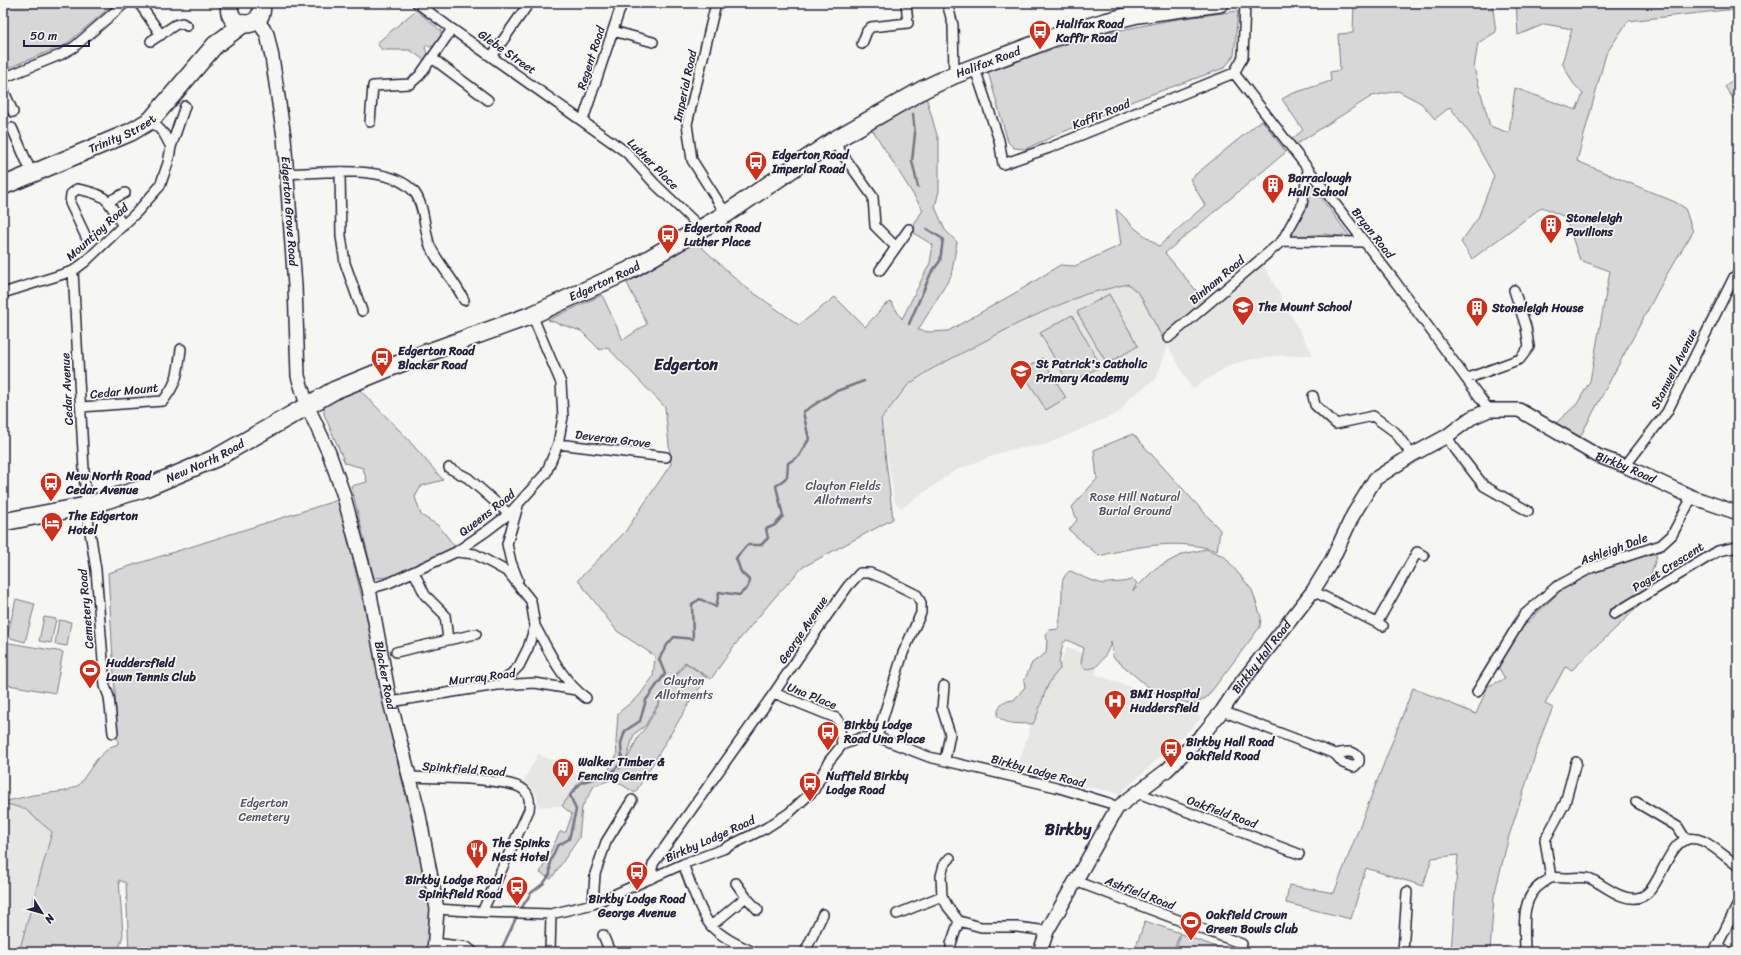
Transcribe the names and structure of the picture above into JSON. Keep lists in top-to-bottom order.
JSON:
{
  "streets": {
    "highway": [
      "Halifax Road",
      "Trinity Street",
      "Edgerton Road",
      "New North Road"
    ],
    "street": [
      "Glebe Street",
      "Regent Road",
      "Imperial Road",
      "Kaffir Road",
      "Luther Place",
      "Edgerton Grove Road",
      "Mountjoy Road",
      "Bryan Road",
      "Binham Road",
      "Stanwell Avenue",
      "Cedar Avenue",
      "Cedar Mount",
      "Deveron Grove",
      "Birkby Road",
      "Queens Road",
      "Ashleigh Dale",
      "Paget Crescent",
      "Cemetery Road",
      "George Avenue",
      "Birkby Hall Road",
      "Blacker Road",
      "Murray Road",
      "Una Place",
      "Spinkfield Road",
      "Birkby Lodge Road",
      "Oakfield Road",
      "Ashfield Road"
    ]
  },
  "crossings": [
    ["Glebe Street", "Regent Road"],
    ["Glebe Street", "Luther Place"],
    ["Regent Road", "Luther Place"],
    ["Halifax Road", "Kaffir Road"],
    ["Halifax Road", "Edgerton Road"],
    ["Imperial Road", "Edgerton Road"],
    ["Kaffir Road", "Bryan Road"],
    ["Trinity Street", "Edgerton Grove Road"],
    ["Luther Place", "Edgerton Road"],
    ["Edgerton Grove Road", "Edgerton Road"],
    ["Edgerton Grove Road", "New North Road"],
    ["Edgerton Grove Road", "Blacker Road"],
    ["Mountjoy Road", "Cedar Avenue"],
    ["Bryan Road", "Binham Road"],
    ["Bryan Road", "Birkby Hall Road"],
    ["Edgerton Road", "New North Road"],
    ["Edgerton Road", "Queens Road"],
    ["Edgerton Road", "Blacker Road"],
    ["Stanwell Avenue", "Birkby Road"],
    ["Cedar Avenue", "Cedar Mount"],
    ["Cedar Avenue", "New North Road"],
    ["Cedar Avenue", "Cemetery Road"],
    ["Deveron Grove", "Queens Road"],
    ["New North Road", "Cemetery Road"],
    ["New North Road", "Blacker Road"],
    ["Birkby Road", "Ashleigh Dale"],
    ["Birkby Road", "Birkby Hall Road"],
    ["Queens Road", "Blacker Road"],
    ["George Avenue", "Una Place"],
    ["George Avenue", "Birkby Lodge Road"],
    ["Birkby Hall Road", "Birkby Lodge Road"],
    ["Birkby Hall Road", "Oakfield Road"],
    ["Birkby Hall Road", "Ashfield Road"],
    ["Blacker Road", "Murray Road"],
    ["Blacker Road", "Spinkfield Road"],
    ["Blacker Road", "Birkby Lodge Road"],
    ["Una Place", "Birkby Lodge Road"],
    ["Spinkfield Road", "Birkby Lodge Road"]
  ],
  "districts": ["Edgerton", "Birkby"],
  "parks": [
    "Clayton Fields Allotments",
    "Rose Hill Natural Burial Ground",
    "Clayton Allotments",
    "Edgerton Cemetery"
  ],
  "places": {
    "bus stop": [
      "Halifax Road Kaffir Road",
      "Edgerton Road Imperial Road",
      "Edgerton Road Luther Place",
      "Edgerton Road Blacker Road",
      "New North Road Cedar Avenue",
      "Birkby Lodge Road Una Place",
      "Birkby Hall Road Oakfield Road",
      "Nuffield Birkby Lodge Road",
      "Birkby Lodge Road George Avenue",
      "Birkby Lodge Road Spinkfield Road"
    ],
    "building": [
      "Barraclough Hall School",
      "Stoneleigh Pavilions",
      "Stoneleigh House",
      "Walker Timber & Fencing Centre"
    ],
    "school or university": ["The Mount School", "St Patrick's Catholic Primary Academy"],
    "hotel": ["The Edgerton Hotel"],
    "sports": ["Huddersfield Lawn Tennis Club", "Oakfield Crown Green Bowls Club"],
    "hospital": ["BMI Hospital Huddersfield"],
    "restaurant": ["The Spinks Nest Hotel"]
  },
  "scale_bar": "50 m",
  "north": "bottom right"
}
